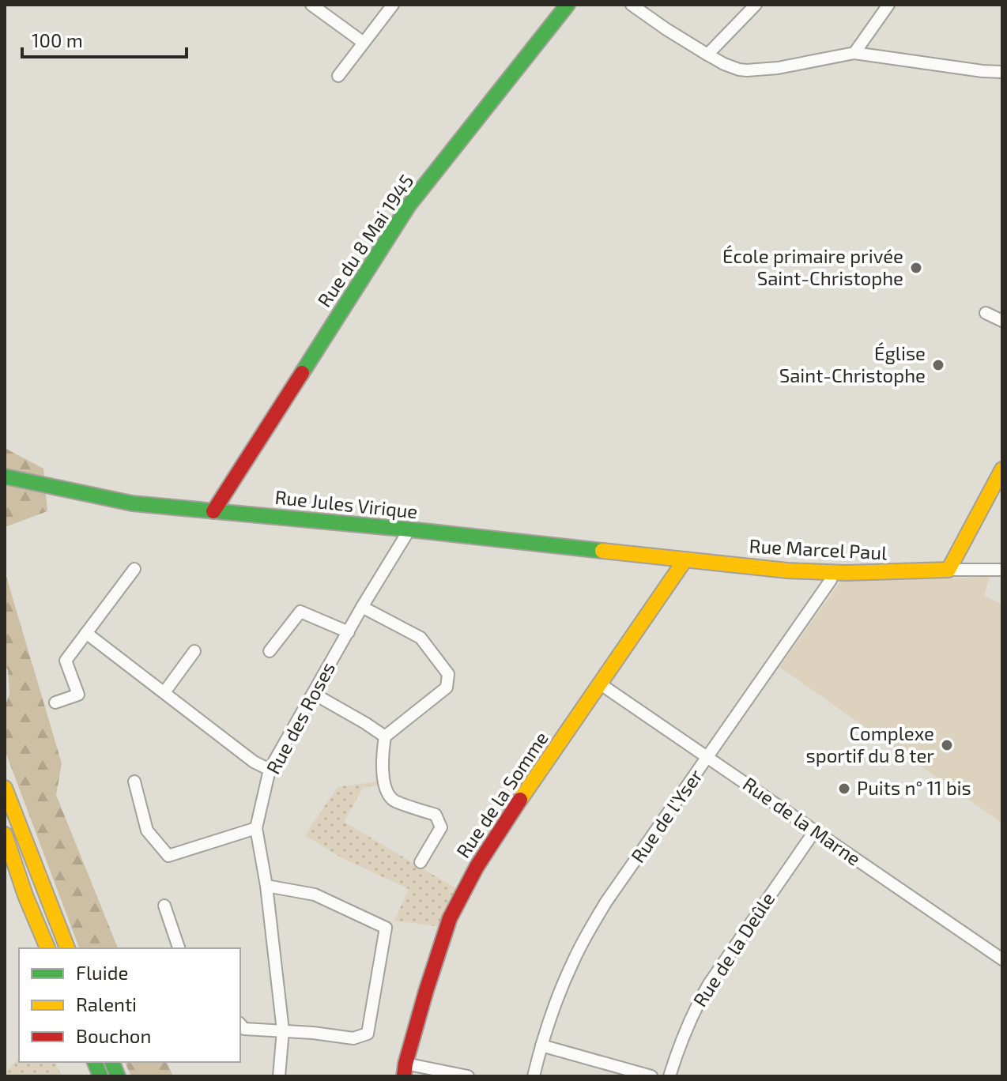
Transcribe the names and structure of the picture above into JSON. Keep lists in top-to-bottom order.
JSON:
{
  "streets": {
    "main road": [
      "Rue du 8 Mai 1945",
      "Rue Jules Virique",
      "Rue Marcel Paul",
      "Rue de la Somme"
    ],
    "street": [
      "Rue des Roses",
      "Rue de l'Yser",
      "Rue de la Marne",
      "Rue de la Deûle"
    ]
  },
  "crossings": [
    ["Rue du 8 Mai 1945", "Rue Jules Virique"],
    ["Rue Jules Virique", "Rue Marcel Paul"],
    ["Rue Jules Virique", "Rue des Roses"],
    ["Rue Jules Virique", "Rue de la Somme"],
    ["Rue Marcel Paul", "Rue de la Somme"],
    ["Rue Marcel Paul", "Rue de l'Yser"],
    ["Rue de la Somme", "Rue de la Marne"],
    ["Rue de l'Yser", "Rue de la Marne"],
    ["Rue de la Marne", "Rue de la Deûle"]
  ],
  "places": [
    "École primaire privée Saint-Christophe",
    "Église Saint-Christophe",
    "Complexe sportif du 8 ter",
    "Puits n° 11 bis"
  ],
  "legend": ["Fluide", "Ralenti", "Bouchon"],
  "scale_bar": "100 m"
}
